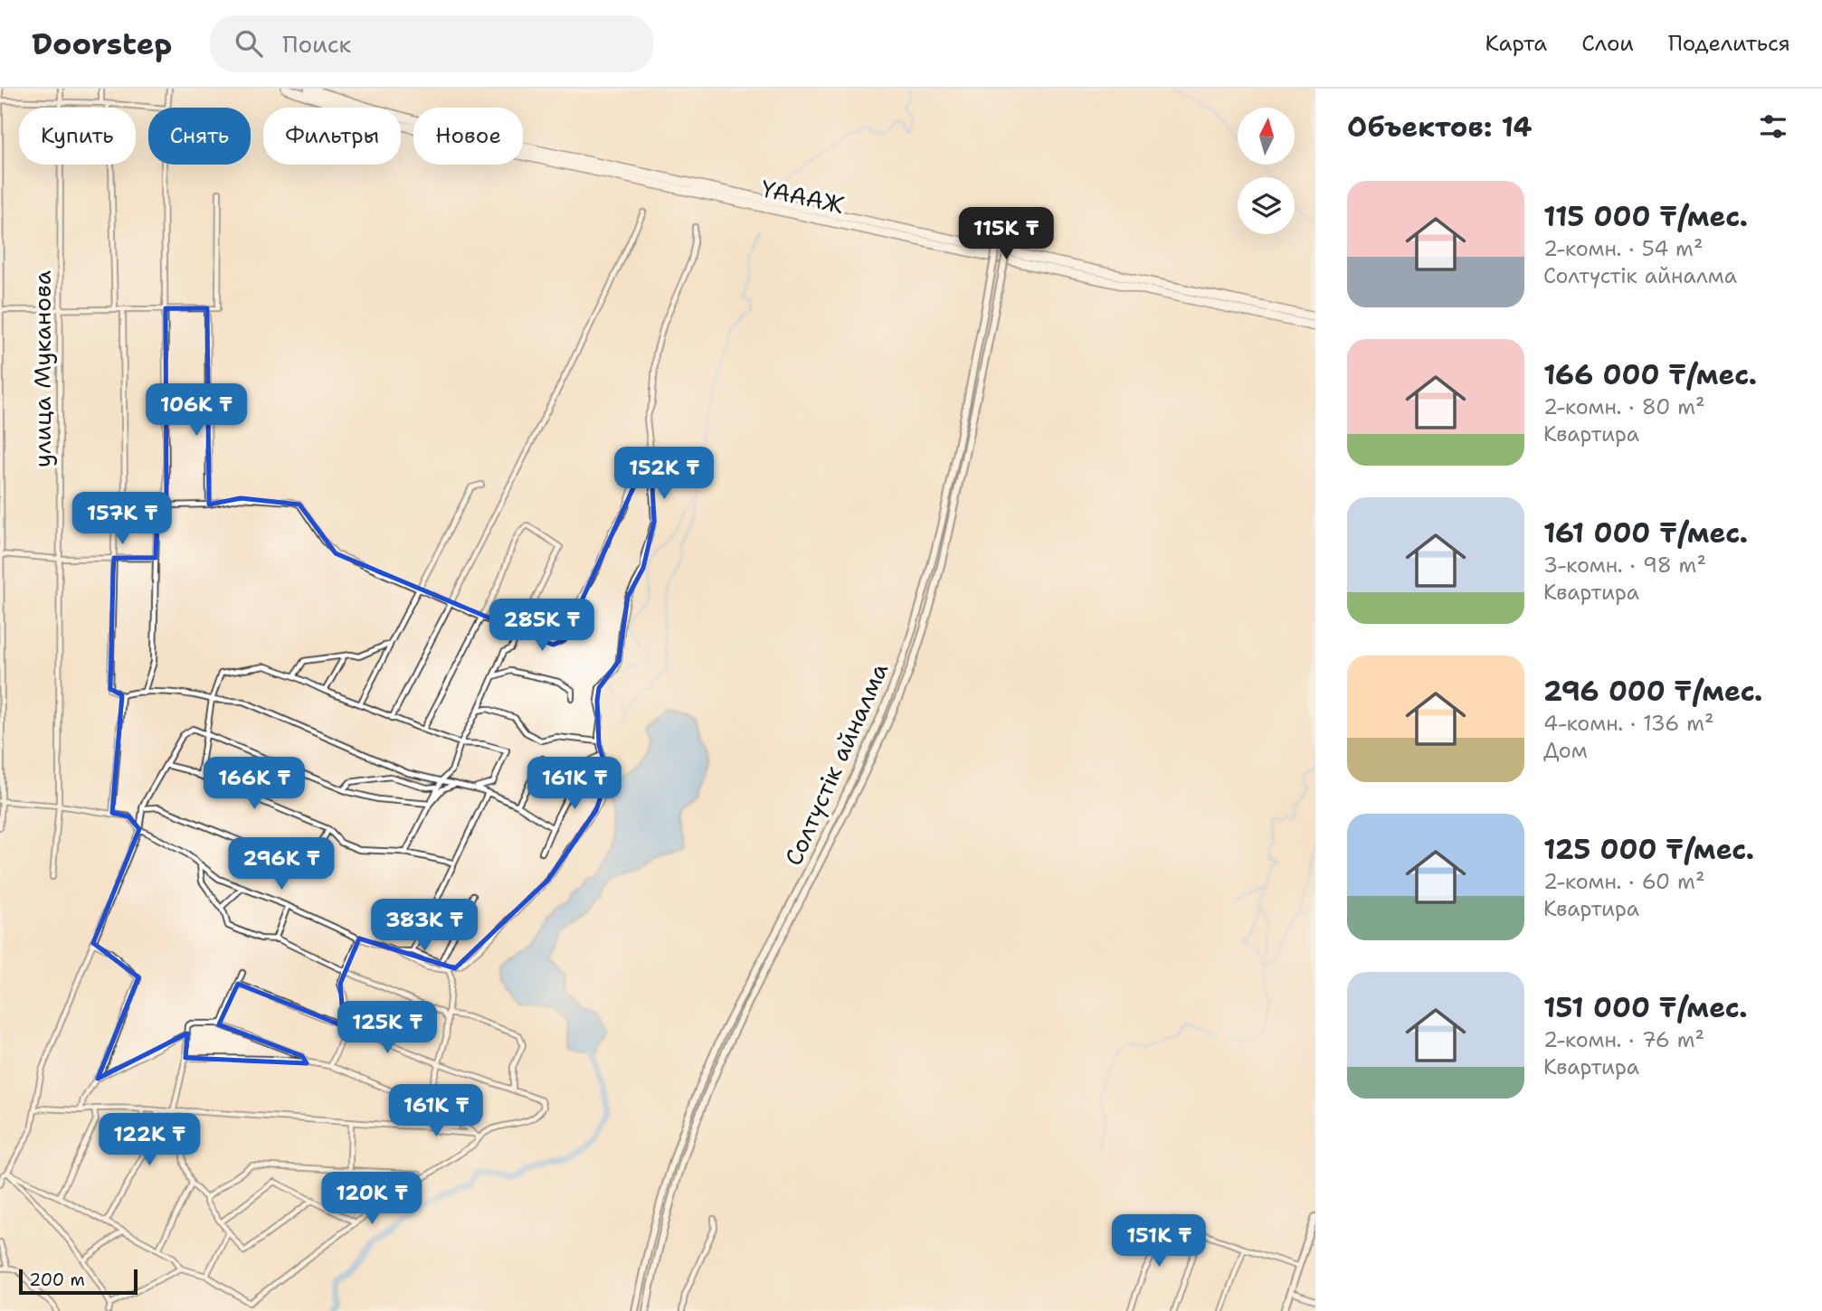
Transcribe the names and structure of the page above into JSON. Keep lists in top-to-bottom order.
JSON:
{
  "streets": {
    "highway": ["ҮАААЖ"],
    "street": ["улица Муканова", "Солтүстік айналма"]
  },
  "scale_bar": "200 m",
  "north": "top",
  "page": {
    "header": "Doorstep",
    "search": "Поиск",
    "nav": ["Карта", "Слои", "Поделиться"],
    "heading": "Объектов: 14",
    "chip": [
      "Купить",
      "Снять",
      "Фильтры",
      "Новое"
    ],
    "list": [
      {
        "name": "115 000 ₸/мес.",
        "note": "2-комн. · 54 m² · Солтүстік айналма"
      },
      {
        "name": "166 000 ₸/мес.",
        "note": "2-комн. · 80 m² · Квартира"
      },
      {
        "name": "161 000 ₸/мес.",
        "note": "3-комн. · 98 m² · Квартира"
      },
      {
        "name": "296 000 ₸/мес.",
        "note": "4-комн. · 136 m² · Дом"
      },
      {
        "name": "125 000 ₸/мес.",
        "note": "2-комн. · 60 m² · Квартира"
      },
      {
        "name": "151 000 ₸/мес.",
        "note": "2-комн. · 76 m² · Квартира"
      }
    ],
    "price": [
      "115K ₸",
      "106K ₸",
      "152K ₸",
      "157K ₸",
      "285K ₸",
      "166K ₸",
      "161K ₸",
      "296K ₸",
      "383K ₸",
      "125K ₸",
      "161K ₸",
      "122K ₸",
      "120K ₸",
      "151K ₸"
    ],
    "scale": "200 m"
  }
}
